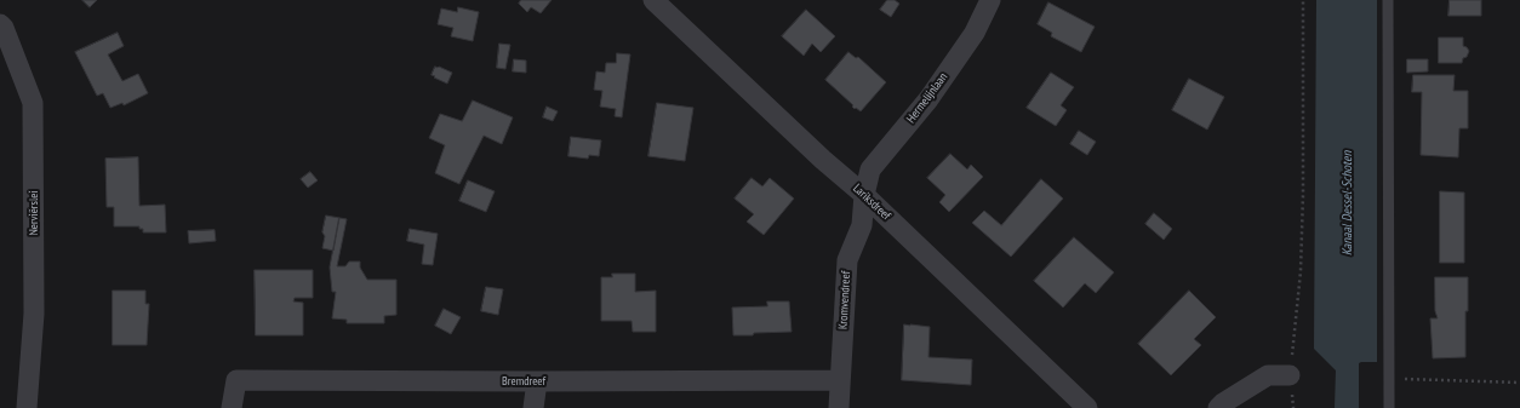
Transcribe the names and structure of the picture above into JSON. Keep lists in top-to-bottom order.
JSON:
{
  "streets": {
    "street": [
      "Hermelijnlaan",
      "Lariksdreef",
      "Nerviërslei",
      "Kromvendreef",
      "Bremdreef"
    ]
  },
  "crossings": [
    ["Hermelijnlaan", "Lariksdreef"],
    ["Hermelijnlaan", "Kromvendreef"],
    ["Lariksdreef", "Kromvendreef"],
    ["Kromvendreef", "Bremdreef"]
  ],
  "water": ["Kanaal Dessel-Schoten"]
}
